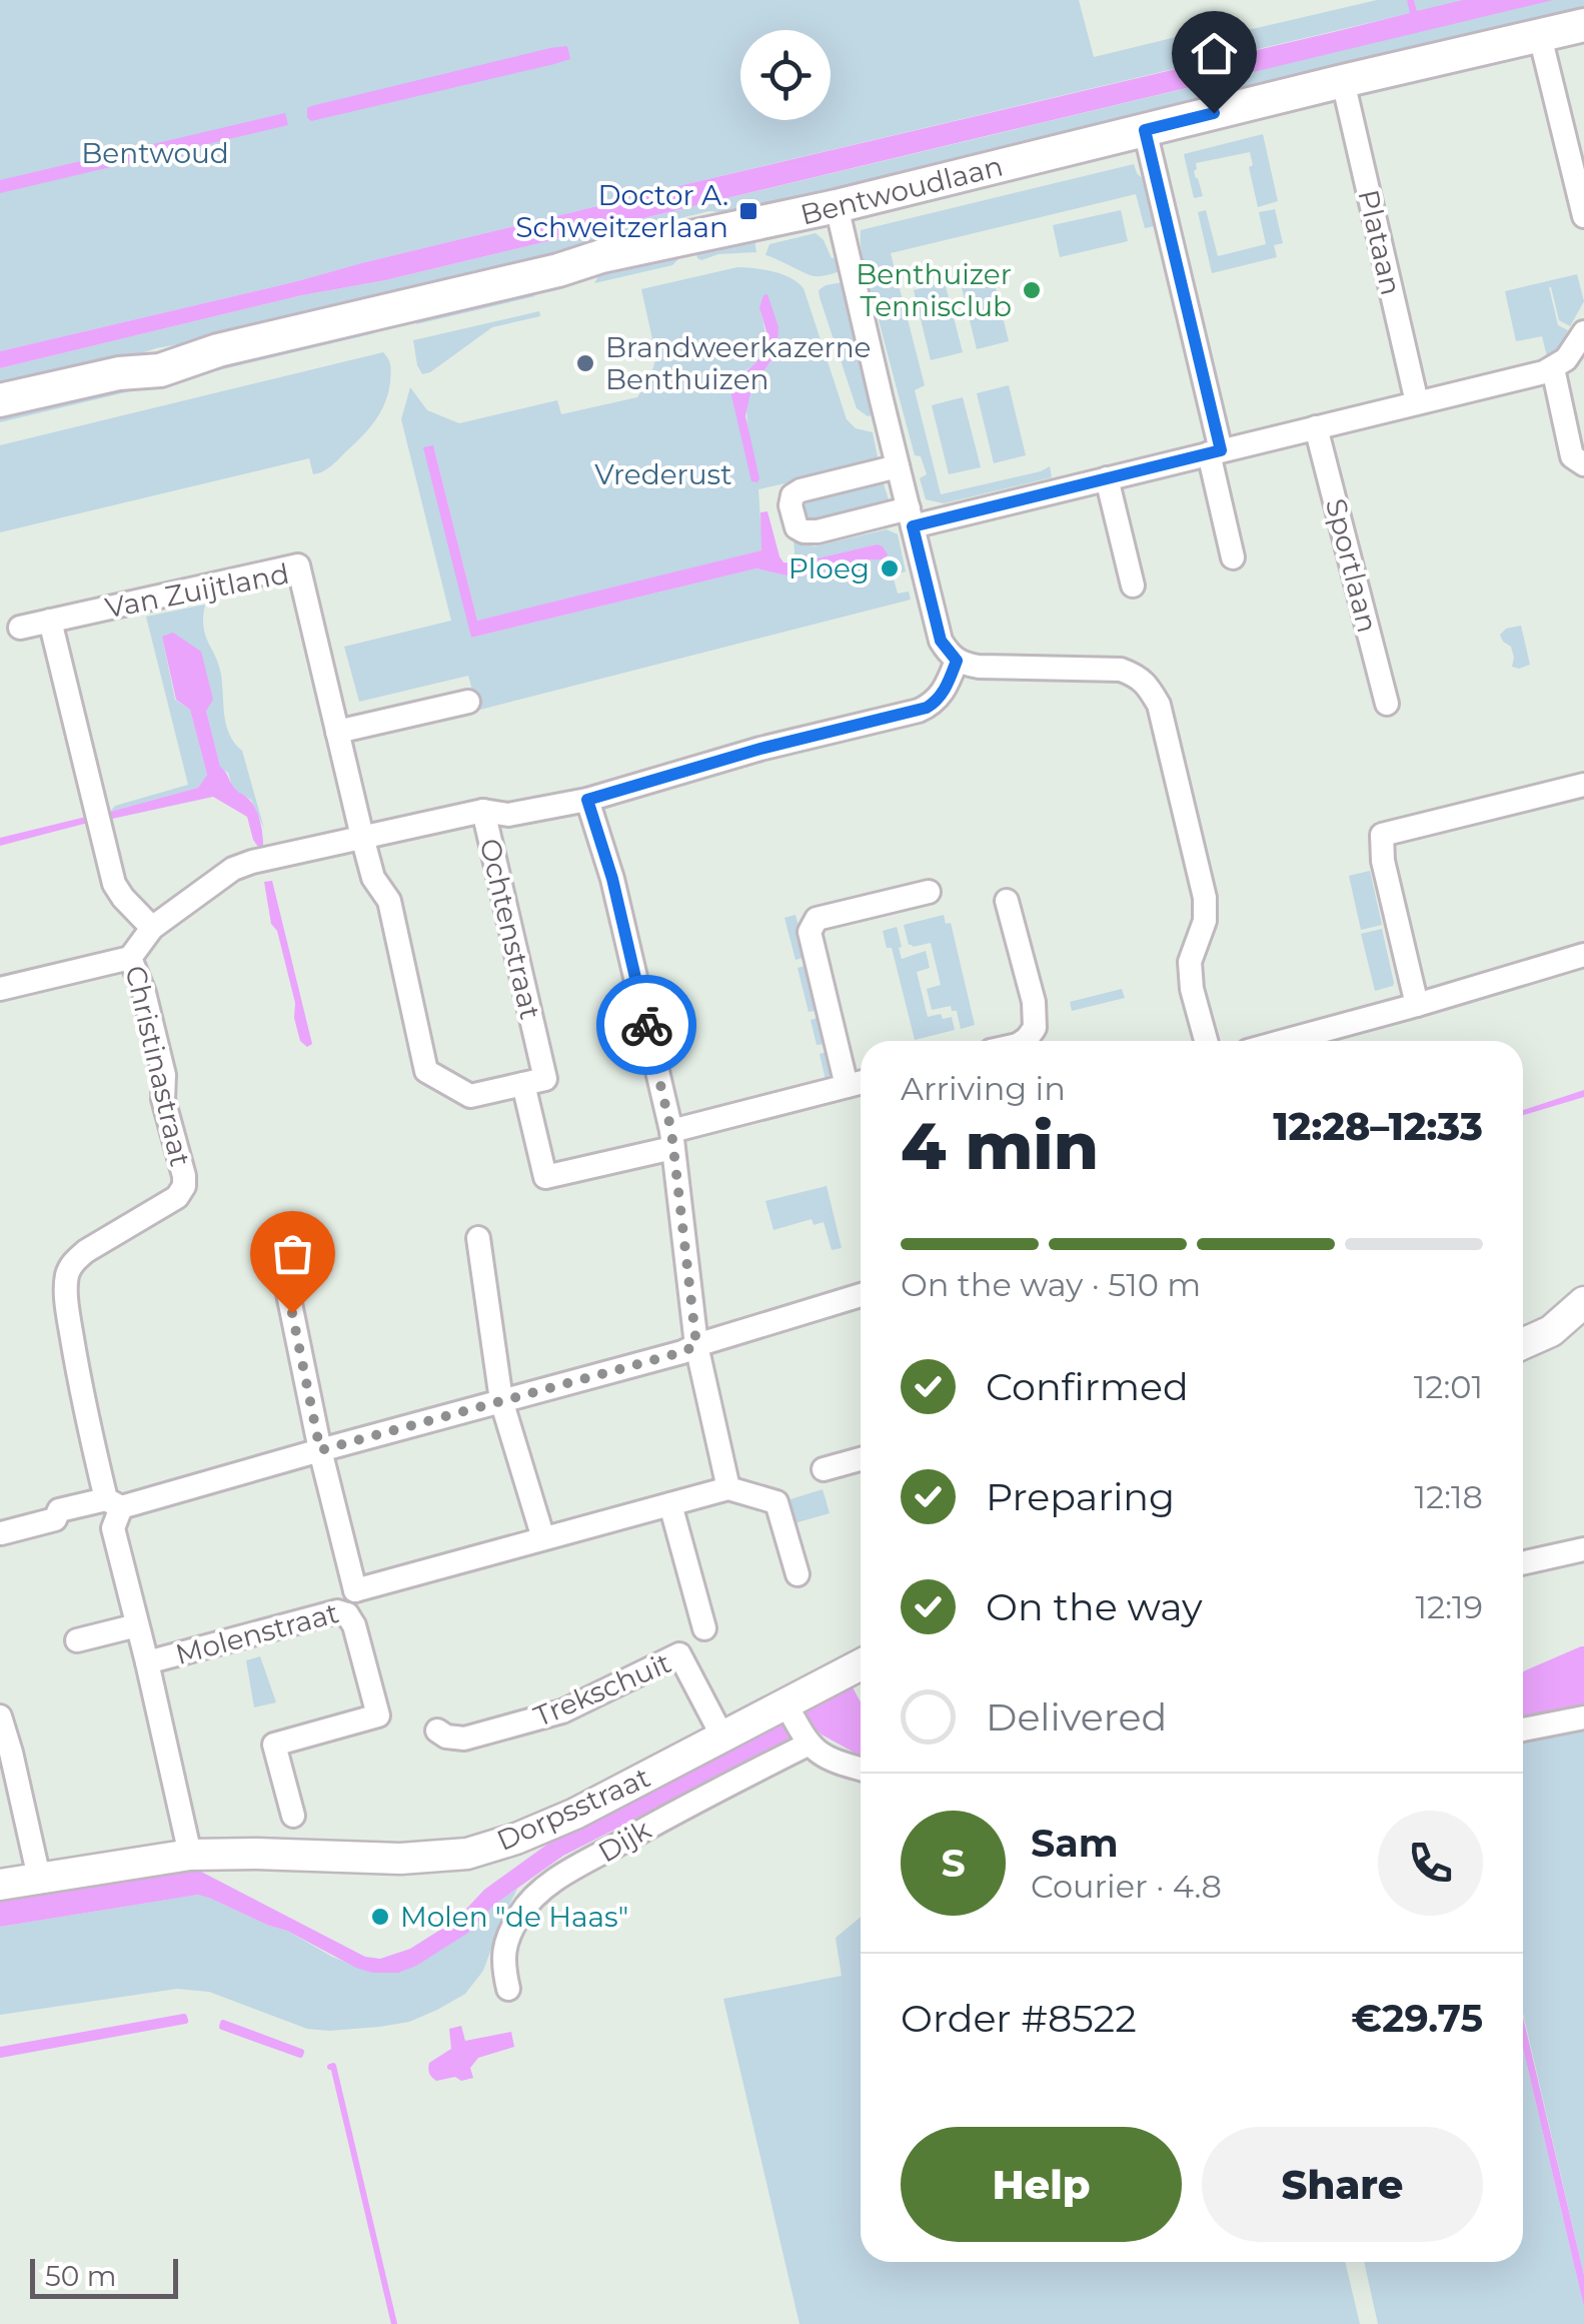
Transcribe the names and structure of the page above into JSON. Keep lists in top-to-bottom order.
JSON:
{
  "streets": {
    "main road": ["Bentwoudlaan"],
    "street": [
      "Plataan",
      "Sportlaan",
      "Van Zuijtland",
      "Ochtenstraat",
      "Christinastraat",
      "Molenstraat",
      "Trekschuit",
      "Dorpsstraat",
      "Dijk"
    ]
  },
  "crossings": [
    ["Bentwoudlaan", "Plataan"],
    ["Van Zuijtland", "Ochtenstraat"],
    ["Van Zuijtland", "Christinastraat"],
    ["Ochtenstraat", "Christinastraat"],
    ["Christinastraat", "Molenstraat"],
    ["Christinastraat", "Dorpsstraat"],
    ["Trekschuit", "Dorpsstraat"],
    ["Dorpsstraat", "Dijk"]
  ],
  "parks": ["Bentwoud", "Vrederust"],
  "places": {
    "transit": ["Doctor A. Schweitzerlaan"],
    "other": [
      "Benthuizer Tennisclub",
      "Brandweerkazerne Benthuizen",
      "Ploeg",
      "Molen \"de Haas\""
    ]
  },
  "scale_bar": "50 m",
  "page": {
    "heading": ["4 min", "Arriving in", "12:28–12:33"],
    "panel": [
      "Sam",
      "Courier · 4.8",
      "Order #8522",
      "€29.75"
    ],
    "bar": "On the way · 510 m",
    "list": [
      ["Confirmed", "12:01"],
      ["Preparing", "12:18"],
      ["On the way", "12:19"],
      "Delivered"
    ],
    "round": "S",
    "buttons": ["Help", "Share"],
    "scale": "50 m"
  }
}
